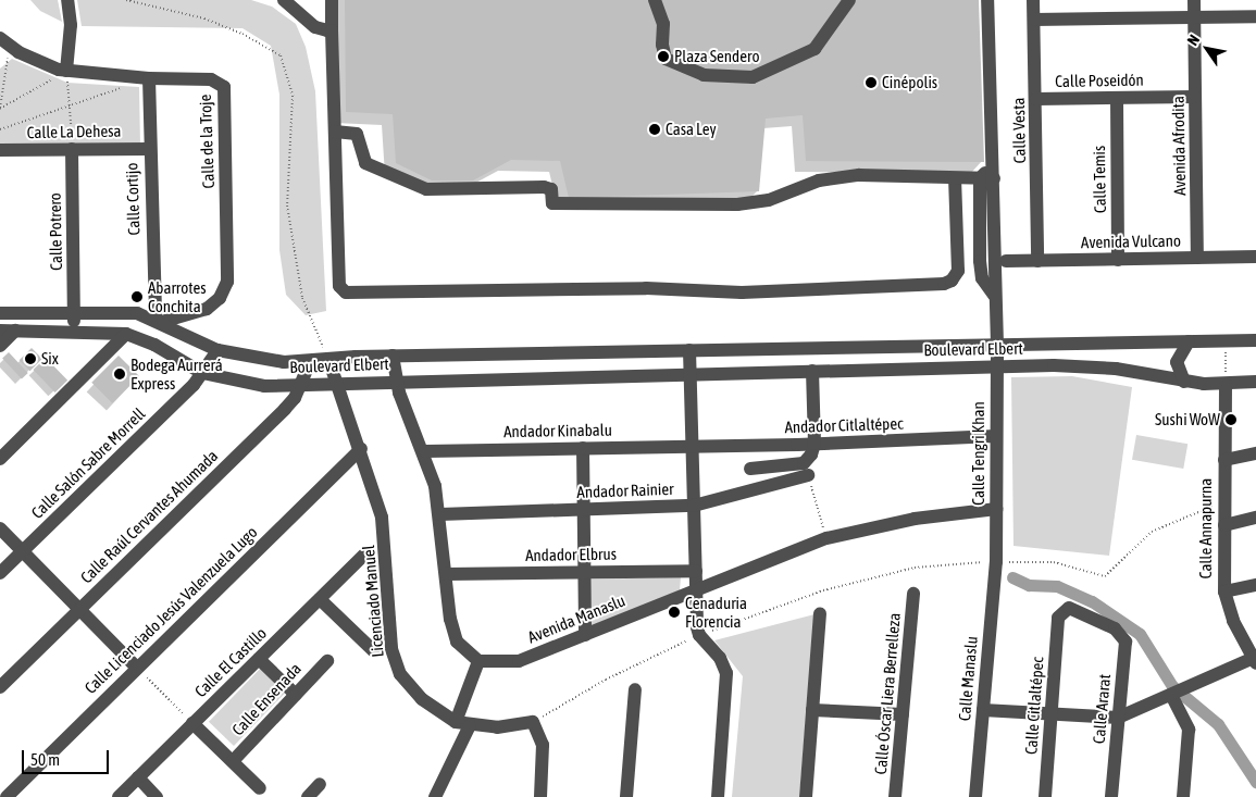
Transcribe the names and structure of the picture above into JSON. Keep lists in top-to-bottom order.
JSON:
{
  "streets": {
    "street": [
      "Calle Poseidón",
      "Calle Vesta",
      "Calle La Dehesa",
      "Calle de la Troje",
      "Avenida Afrodita",
      "Calle Temis",
      "Calle Cortijo",
      "Calle Potrero",
      "Avenida Vulcano",
      "Boulevard Elbert",
      "Andador Citlaltépec",
      "Andador Kinabalu",
      "Calle Tengri Khan",
      "Calle Salón Sabre Morrell",
      "Andador Rainier",
      "Calle Raúl Cervantes Ahumada",
      "Calle Annapurna",
      "Andador Elbrus",
      "Licenciado Manuel",
      "Calle Licenciado Jesús Valenzuela Lugo",
      "Avenida Manaslu",
      "Calle El Castillo",
      "Calle Manaslu",
      "Calle Óscar Liera Berrelleza",
      "Calle Ensenada",
      "Calle Citlaltépec",
      "Calle Ararat"
    ]
  },
  "crossings": [
    ["Calle Poseidón", "Calle Vesta"],
    ["Calle Poseidón", "Avenida Afrodita"],
    ["Calle Poseidón", "Calle Temis"],
    ["Calle Vesta", "Avenida Vulcano"],
    ["Calle La Dehesa", "Calle Cortijo"],
    ["Calle La Dehesa", "Calle Potrero"],
    ["Calle de la Troje", "Calle Cortijo"],
    ["Calle de la Troje", "Boulevard Elbert"],
    ["Avenida Afrodita", "Avenida Vulcano"],
    ["Calle Temis", "Avenida Vulcano"],
    ["Calle Cortijo", "Boulevard Elbert"],
    ["Calle Potrero", "Boulevard Elbert"],
    ["Boulevard Elbert", "Calle Tengri Khan"],
    ["Boulevard Elbert", "Calle Salón Sabre Morrell"],
    ["Boulevard Elbert", "Calle Raúl Cervantes Ahumada"],
    ["Boulevard Elbert", "Calle Annapurna"],
    ["Boulevard Elbert", "Licenciado Manuel"],
    ["Andador Citlaltépec", "Andador Kinabalu"],
    ["Andador Citlaltépec", "Calle Tengri Khan"],
    ["Calle Tengri Khan", "Avenida Manaslu"],
    ["Calle Tengri Khan", "Calle Manaslu"],
    ["Licenciado Manuel", "Calle Licenciado Jesús Valenzuela Lugo"],
    ["Calle Citlaltépec", "Calle Ararat"]
  ],
  "places": [
    "Plaza Sendero",
    "Cinépolis",
    "Casa Ley",
    "Abarrotes Conchita",
    "Six",
    "Bodega Aurrerá Express",
    "Sushi WoW",
    "Cenaduria Florencia"
  ],
  "scale_bar": "50 m",
  "north": "top left"
}
